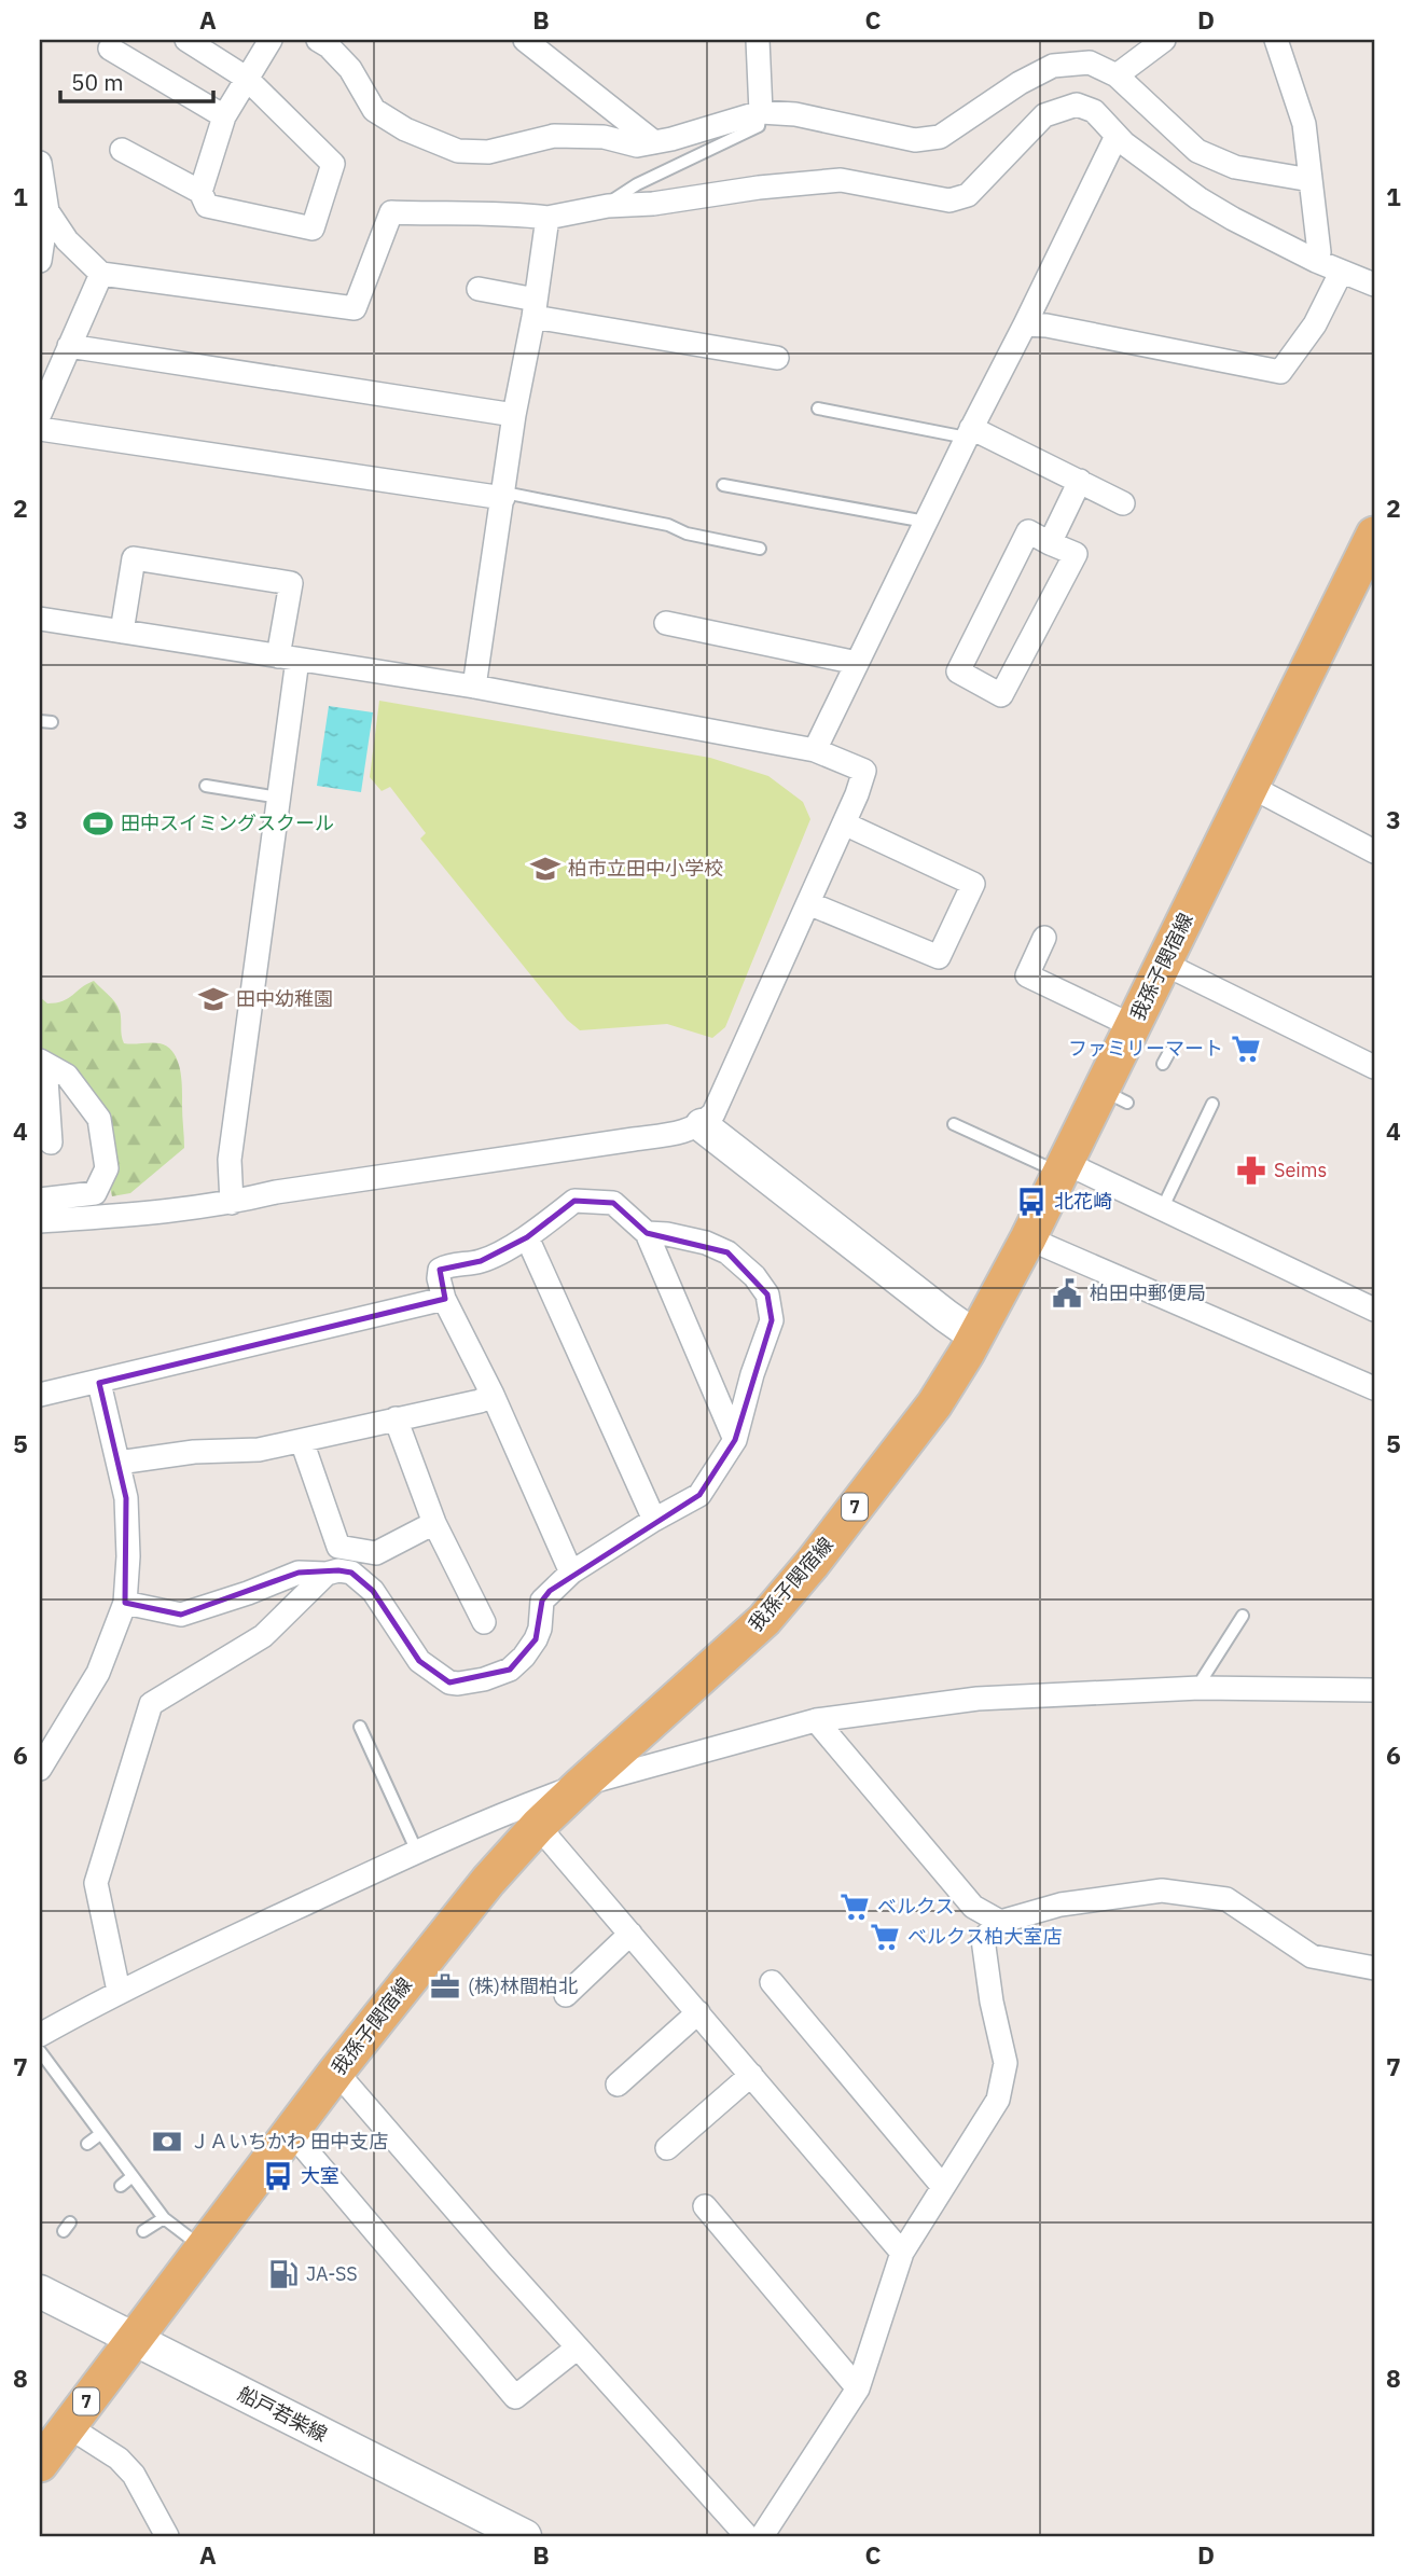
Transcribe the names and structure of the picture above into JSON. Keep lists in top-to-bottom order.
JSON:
{
  "streets": {
    "main road": ["我孫子関宿線", "7"],
    "street": ["船戸若柴線"]
  },
  "crossings": [
    ["我孫子関宿線", "船戸若柴線"]
  ],
  "places": {
    "sports": ["田中スイミングスクール"],
    "school or university": ["柏市立田中小学校", "田中幼稚園"],
    "supermarket": ["ファミリーマート", "ベルクス", "ベルクス柏大室店"],
    "pharmacy": ["Seims"],
    "bus stop": ["北花崎", "大室"],
    "public building": ["柏田中郵便局"],
    "office": ["(株)林間柏北"],
    "bank": ["ＪＡいちかわ 田中支店"],
    "fuel station": ["JA-SS"]
  },
  "scale_bar": "50 m",
  "grid": {
    "columns": [
      "A",
      "B",
      "C",
      "D"
    ],
    "rows": [
      "1",
      "2",
      "3",
      "4",
      "5",
      "6",
      "7",
      "8"
    ]
  }
}
